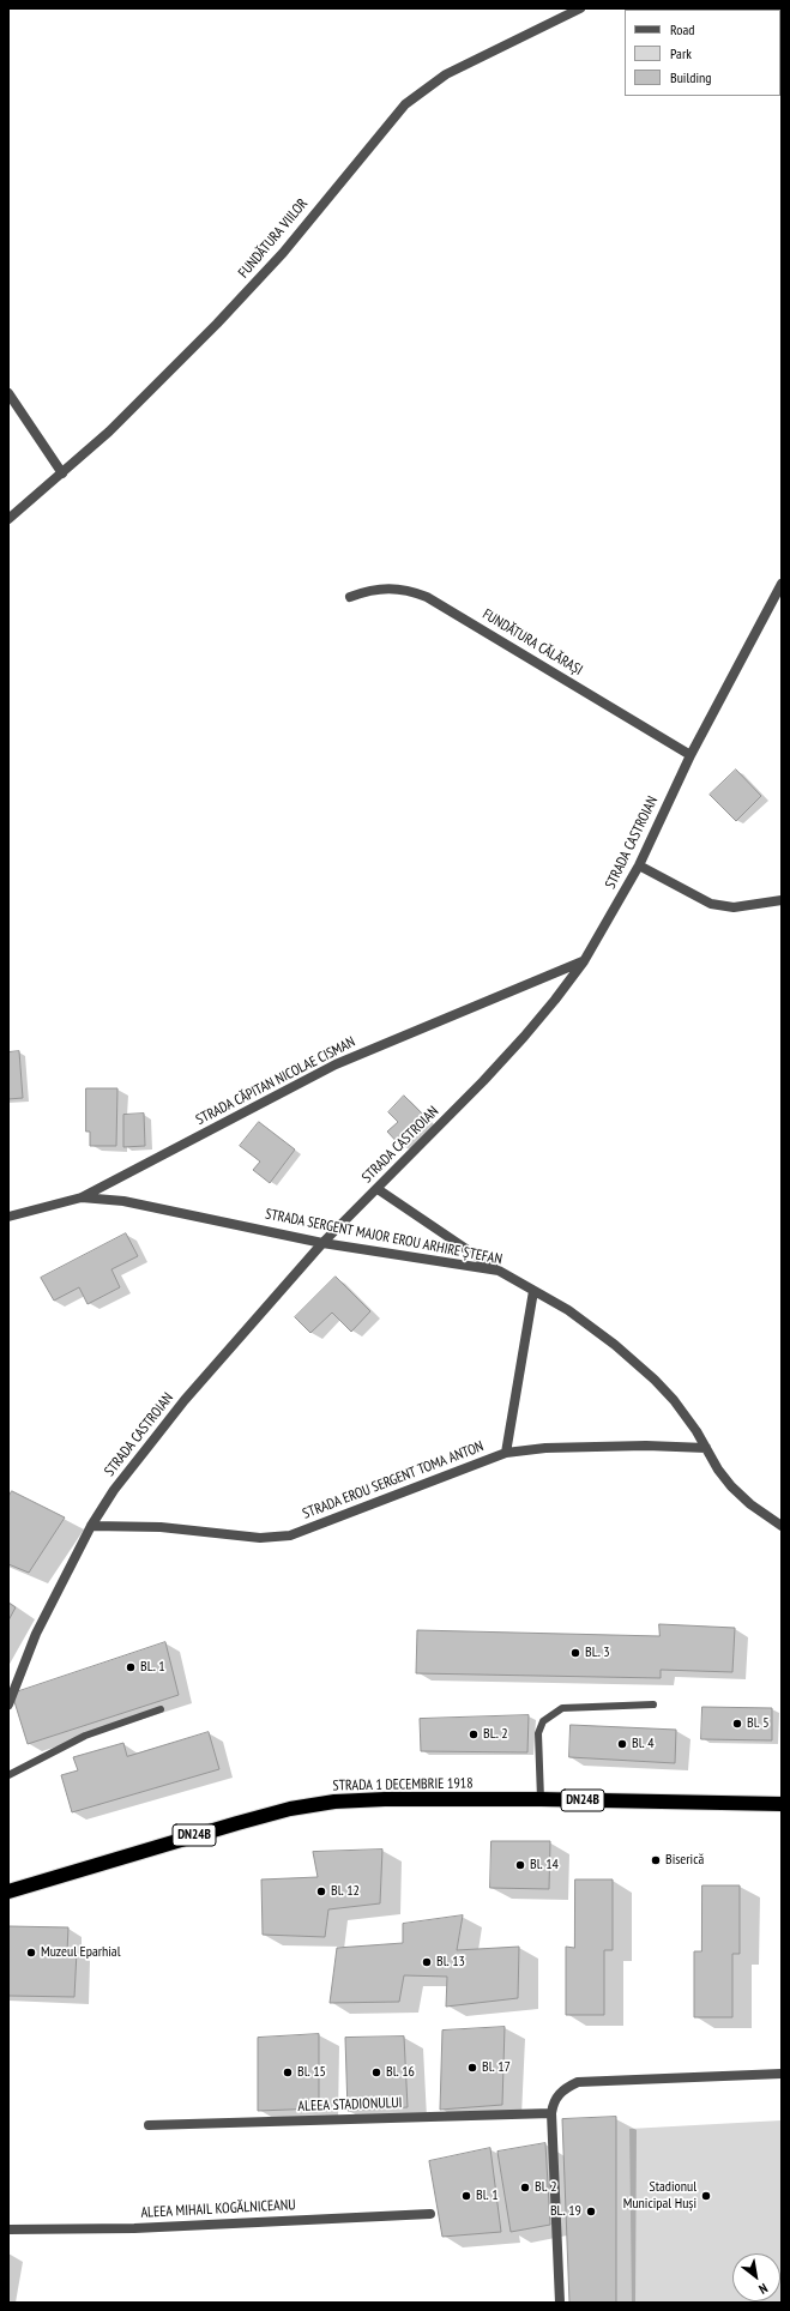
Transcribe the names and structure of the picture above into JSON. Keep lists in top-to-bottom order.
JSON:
{
  "streets": {
    "highway": ["STRADA 1 DECEMBRIE 1918", "DN24B"],
    "street": [
      "FUNDĂTURA VIILOR",
      "FUNDĂTURA CĂLĂRAȘI",
      "STRADA CASTROIAN",
      "STRADA CĂPITAN NICOLAE CISMAN",
      "STRADA SERGENT MAJOR EROU ARHIRE ȘTEFAN",
      "STRADA EROU SERGENT TOMA ANTON",
      "ALEEA STADIONULUI",
      "ALEEA MIHAIL KOGĂLNICEANU"
    ]
  },
  "crossings": [
    ["FUNDĂTURA CĂLĂRAȘI", "STRADA CASTROIAN"],
    ["STRADA CASTROIAN", "STRADA CĂPITAN NICOLAE CISMAN"],
    ["STRADA CASTROIAN", "STRADA SERGENT MAJOR EROU ARHIRE ȘTEFAN"],
    ["STRADA CASTROIAN", "STRADA EROU SERGENT TOMA ANTON"],
    ["STRADA CĂPITAN NICOLAE CISMAN", "STRADA SERGENT MAJOR EROU ARHIRE ȘTEFAN"],
    ["STRADA SERGENT MAJOR EROU ARHIRE ȘTEFAN", "STRADA EROU SERGENT TOMA ANTON"]
  ],
  "places": [
    "BL. 3",
    "BL. 1",
    "Bl. 5",
    "BL. 2",
    "Bl. 4",
    "Biserică",
    "Bl. 14",
    "Bl. 12",
    "Muzeul Eparhial",
    "Bl. 13",
    "Bl. 17",
    "Bl. 15",
    "Bl. 16",
    "Bl. 2",
    "Bl. 1",
    "Stadionul Municipal Huși",
    "BL. 19"
  ],
  "legend": ["Road", "Park", "Building"],
  "north": "bottom right"
}
